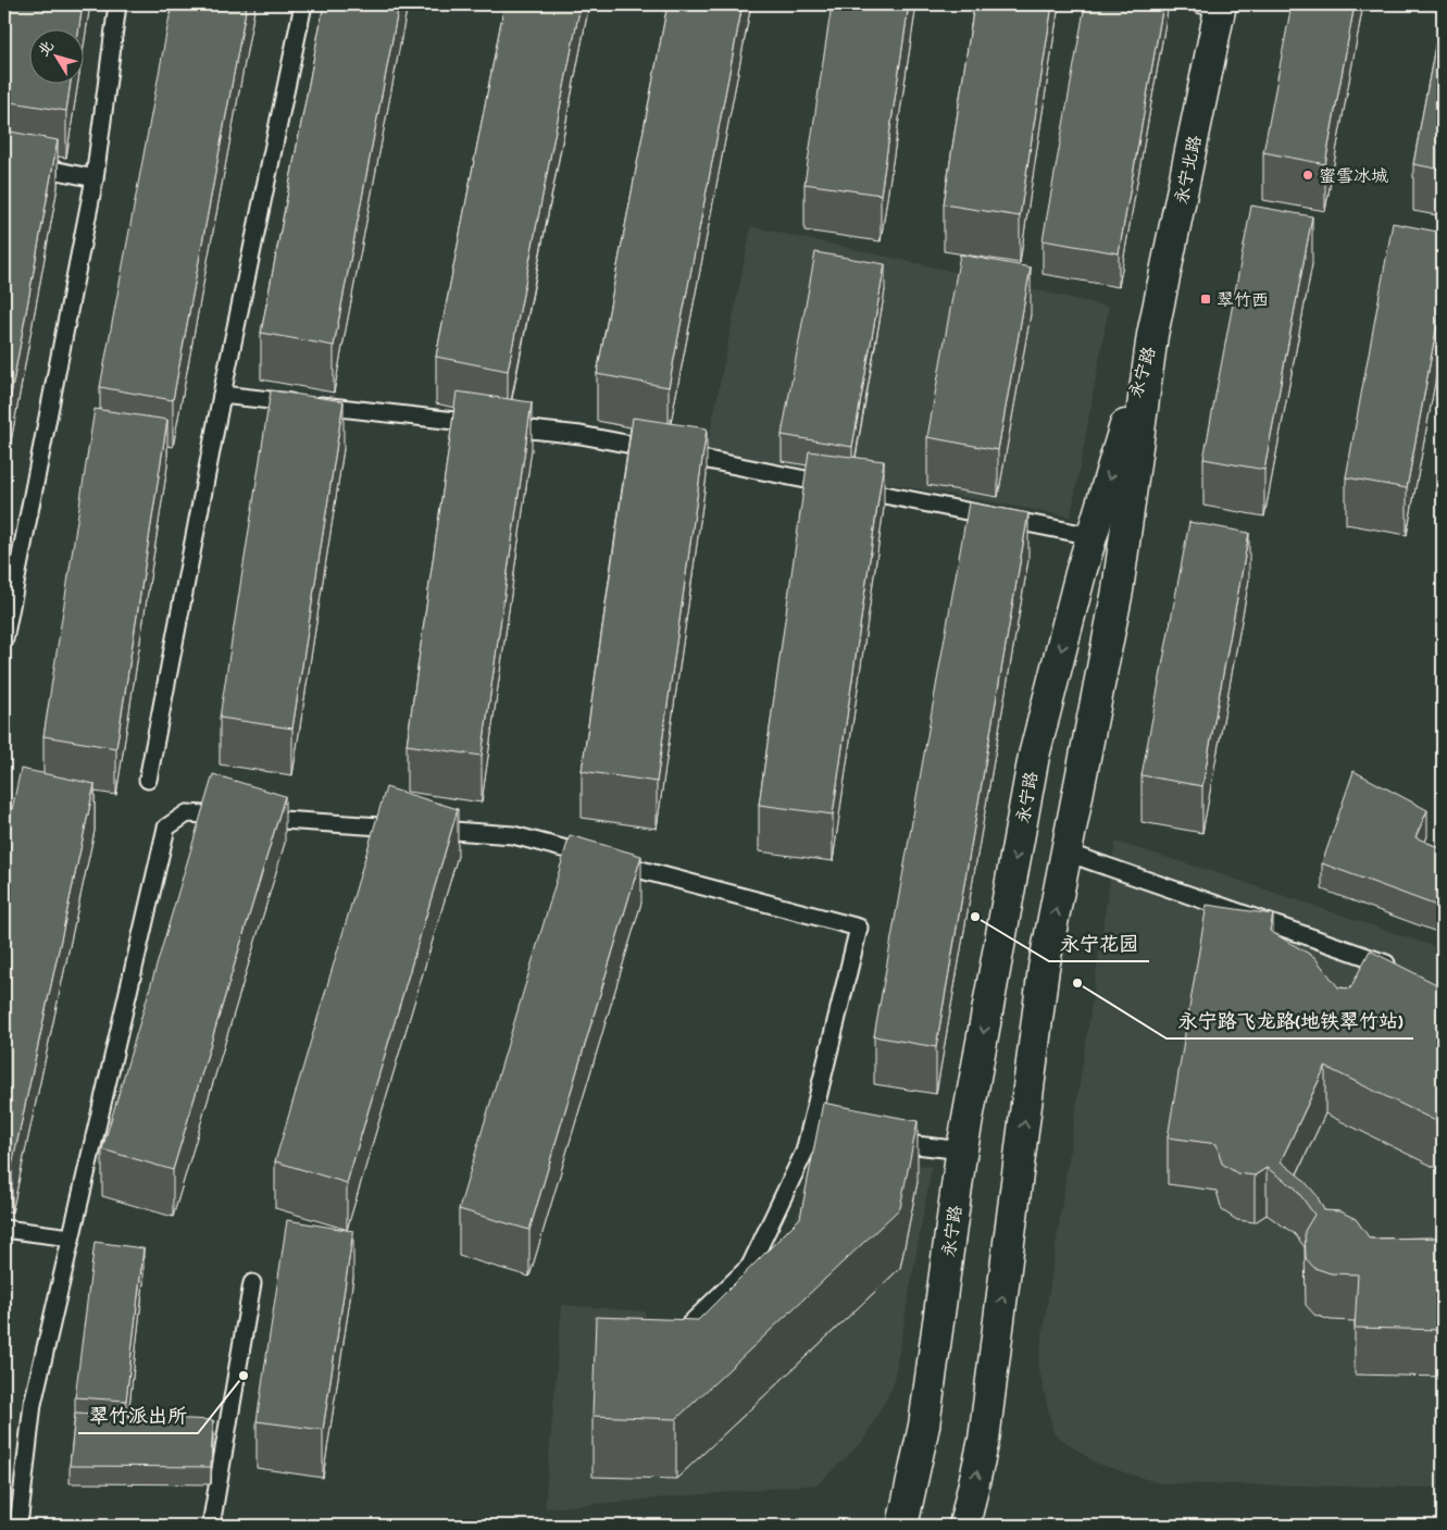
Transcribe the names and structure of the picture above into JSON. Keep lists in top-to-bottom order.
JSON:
{
  "streets": {
    "main road": ["永宁北路", "永宁路"]
  },
  "crossings": [
    ["永宁北路", "永宁路"]
  ],
  "places": {
    "other": [
      "蜜雪冰城",
      "永宁花园",
      "永宁路飞龙路(地铁翠竹站)",
      "翠竹派出所"
    ],
    "transit": ["翠竹西"]
  },
  "north": "top left"
}
